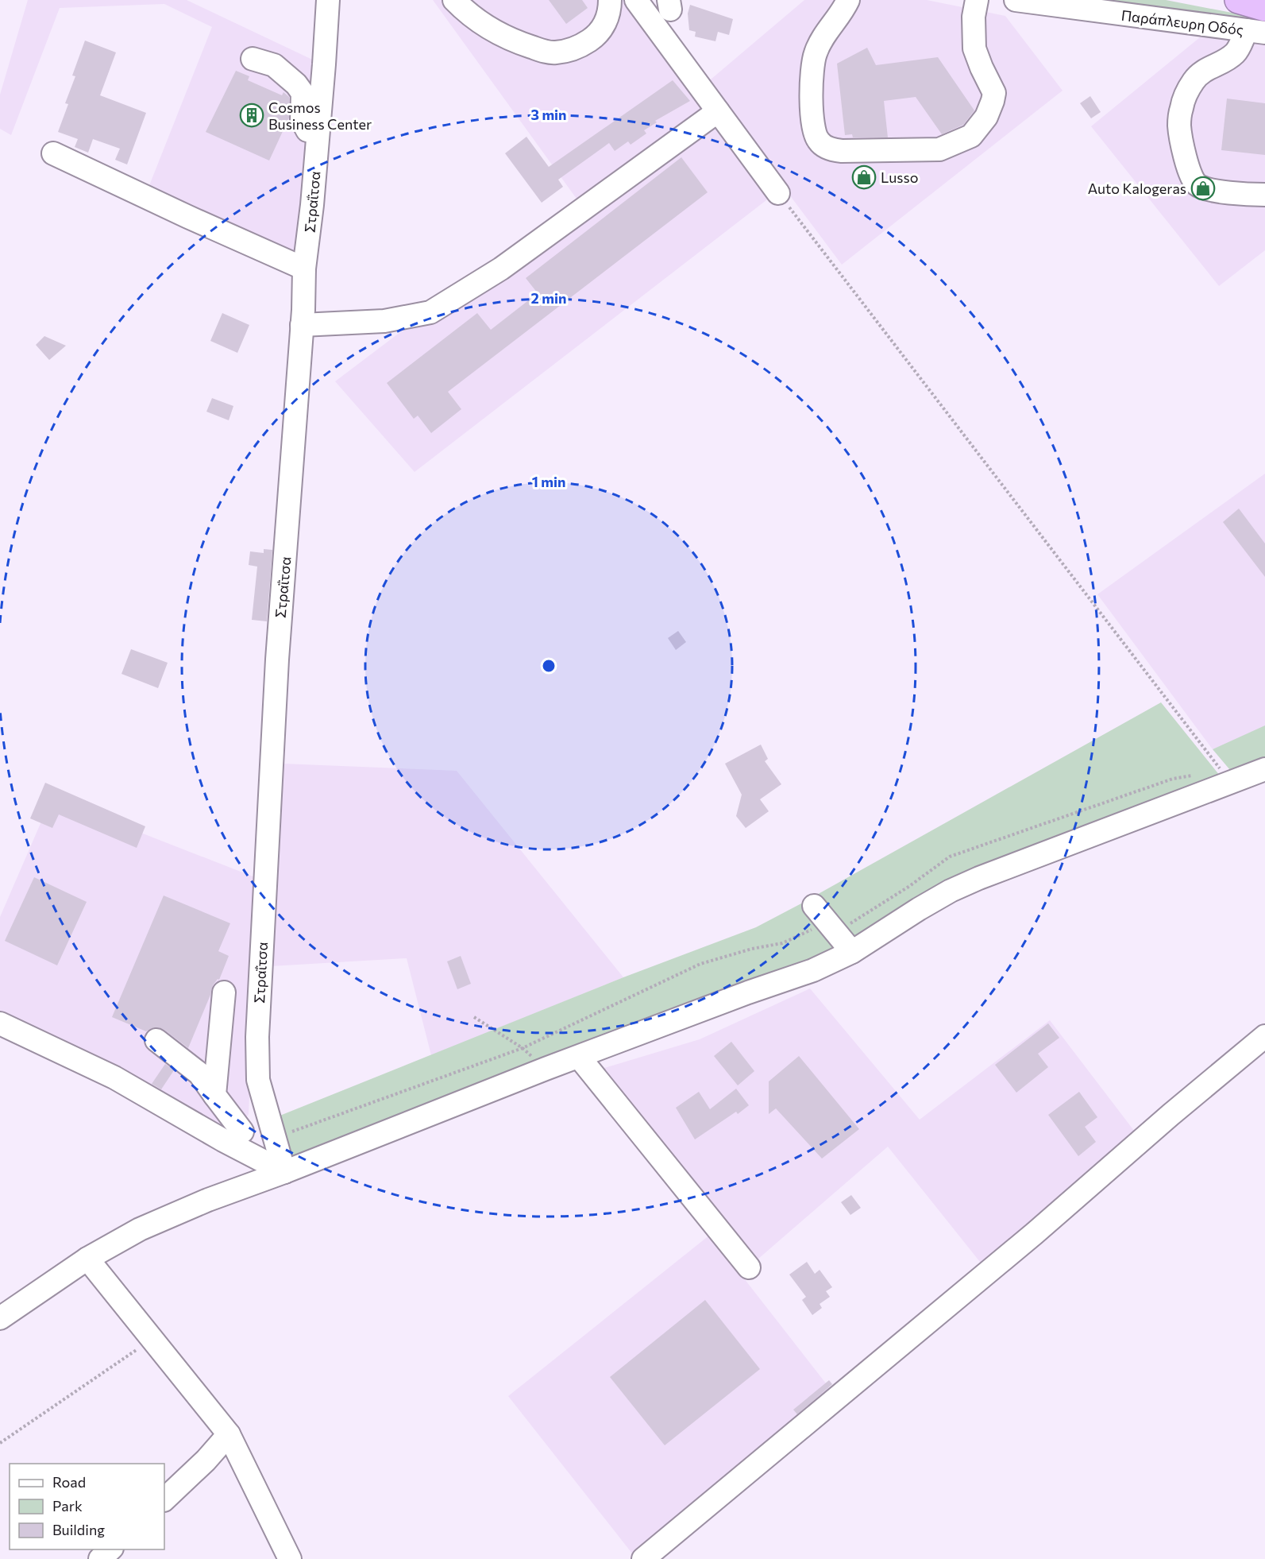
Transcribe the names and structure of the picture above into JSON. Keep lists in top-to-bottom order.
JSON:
{
  "streets": {
    "street": ["Παράπλευρη Οδός", "Στραΐτσα"]
  },
  "places": {
    "building": ["Cosmos Business Center"],
    "shop": ["Lusso", "Auto Kalogeras"]
  },
  "legend": ["Road", "Park", "Building"],
  "rings": ["3 min", "2 min", "1 min"]
}
